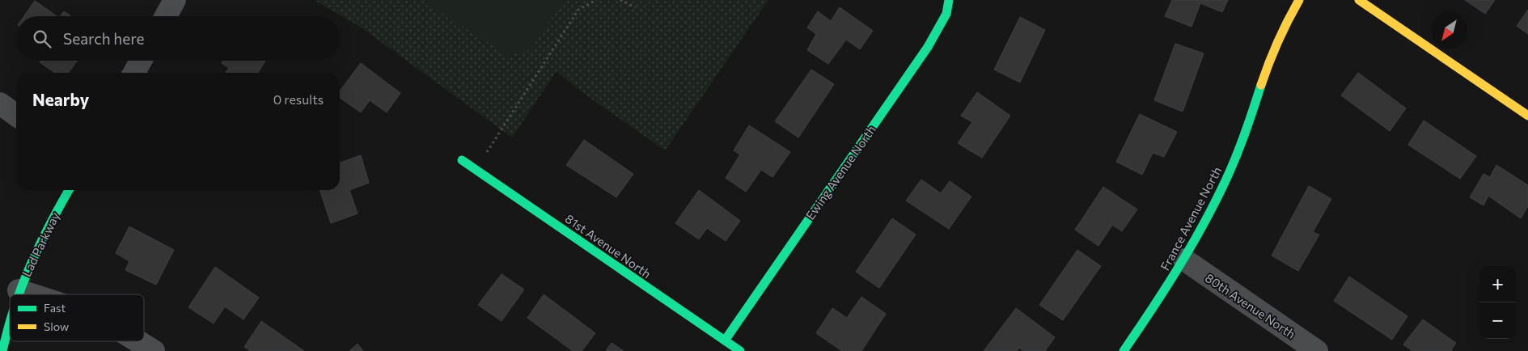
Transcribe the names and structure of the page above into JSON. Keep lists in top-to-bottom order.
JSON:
{
  "streets": {
    "street": [
      "Ewing Avenue North",
      "France Avenue North",
      "Lad Parkway",
      "81st Avenue North",
      "80th Avenue North"
    ]
  },
  "crossings": [
    ["Ewing Avenue North", "81st Avenue North"],
    ["France Avenue North", "80th Avenue North"]
  ],
  "legend": ["Fast", "Slow"],
  "north": "bottom left",
  "page": {
    "search": "Search here",
    "heading": ["Nearby", "0 results"],
    "map_buttons": ["+", "−"]
  }
}
